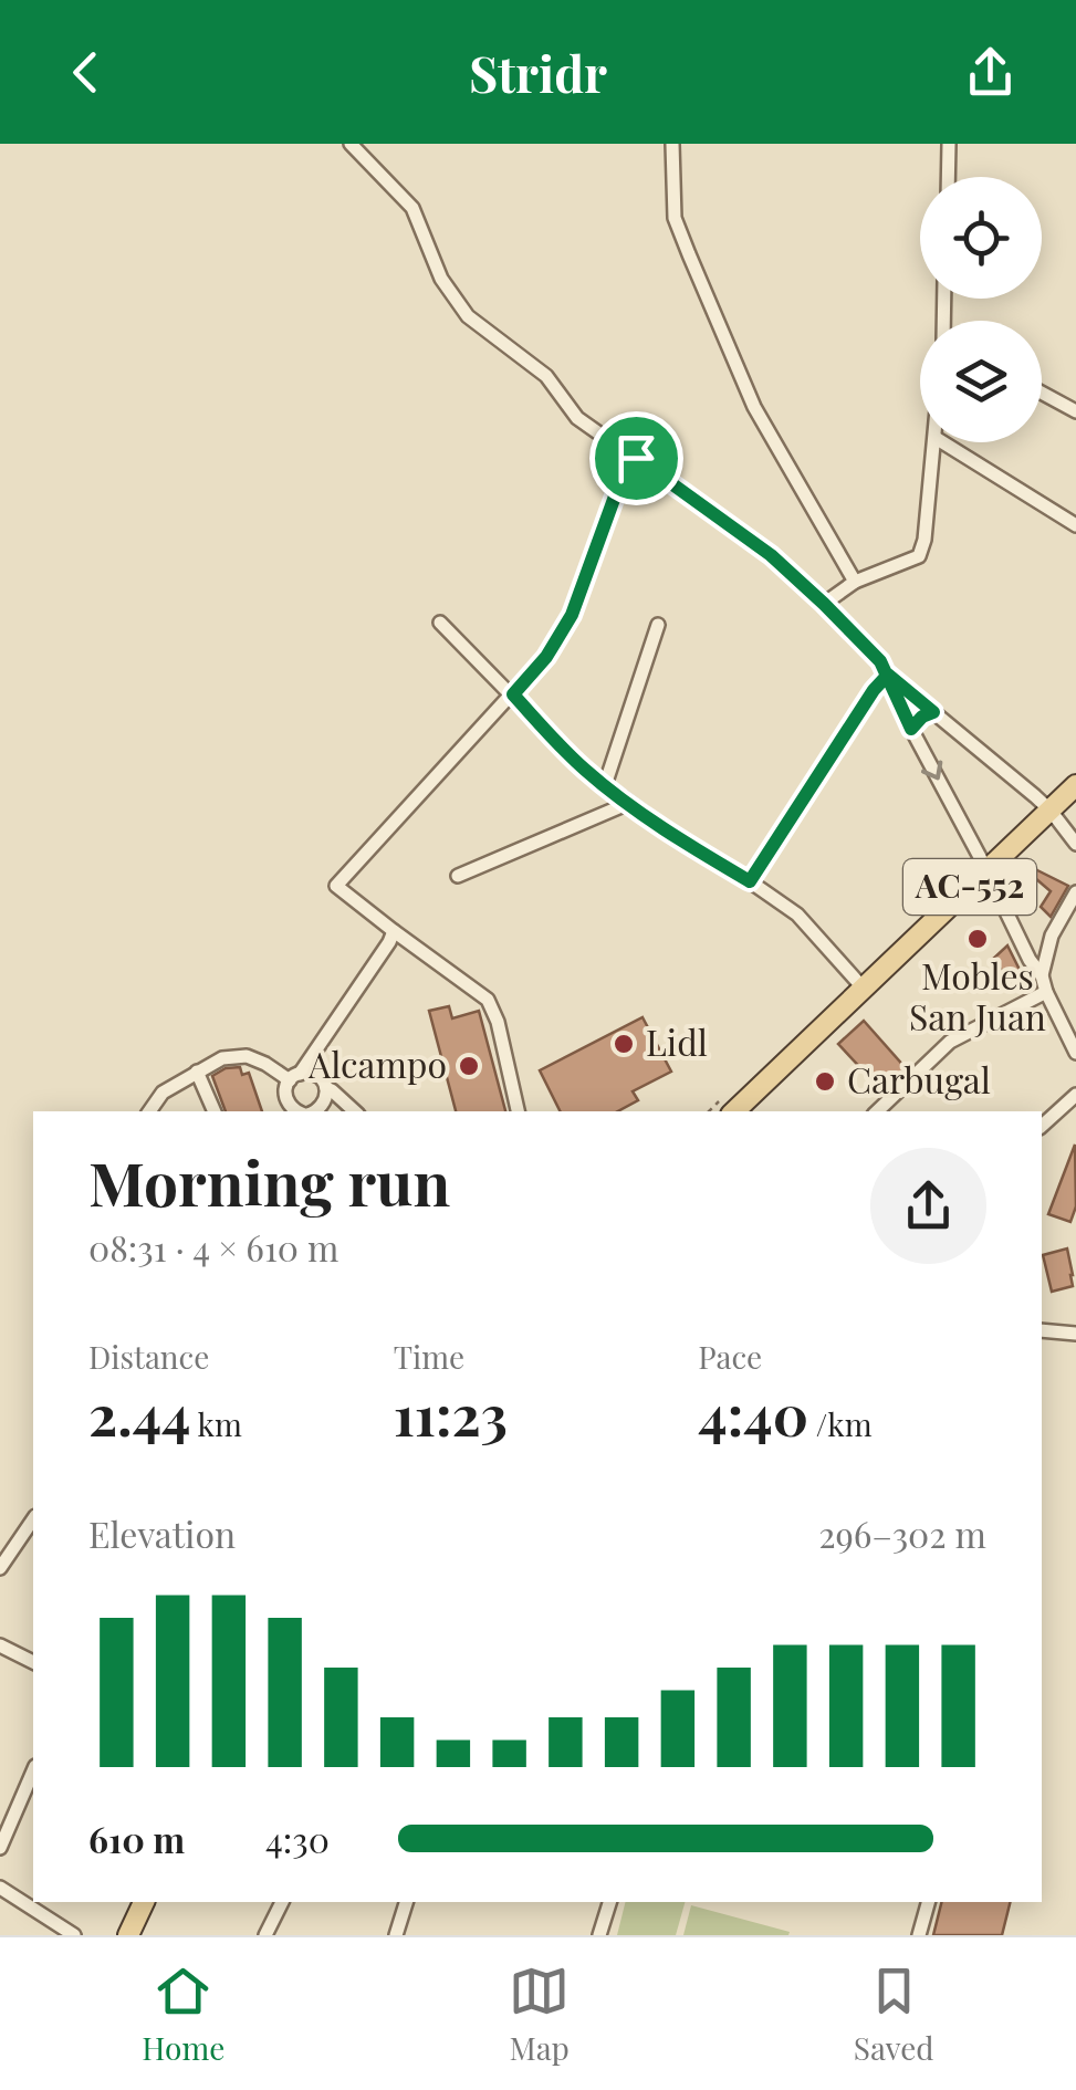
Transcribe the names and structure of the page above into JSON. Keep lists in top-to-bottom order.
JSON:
{
  "streets": {
    "main road": ["AC-552"]
  },
  "places": [
    "Mobles San Juan",
    "Lidl",
    "Alcampo",
    "Carbugal"
  ],
  "page": {
    "header": "Stridr",
    "heading": ["Morning run", "08:31 · 4 × 610 m"],
    "stats": [
      ["Distance", "2.44 km"],
      ["Time", "11:23"],
      ["Pace", "4:40 /km"]
    ],
    "chart": ["Elevation", "296–302 m"],
    "list": [
      {
        "name": "610 m",
        "note": "4:30"
      }
    ],
    "tabs": ["Home", "Map", "Saved"]
  }
}
